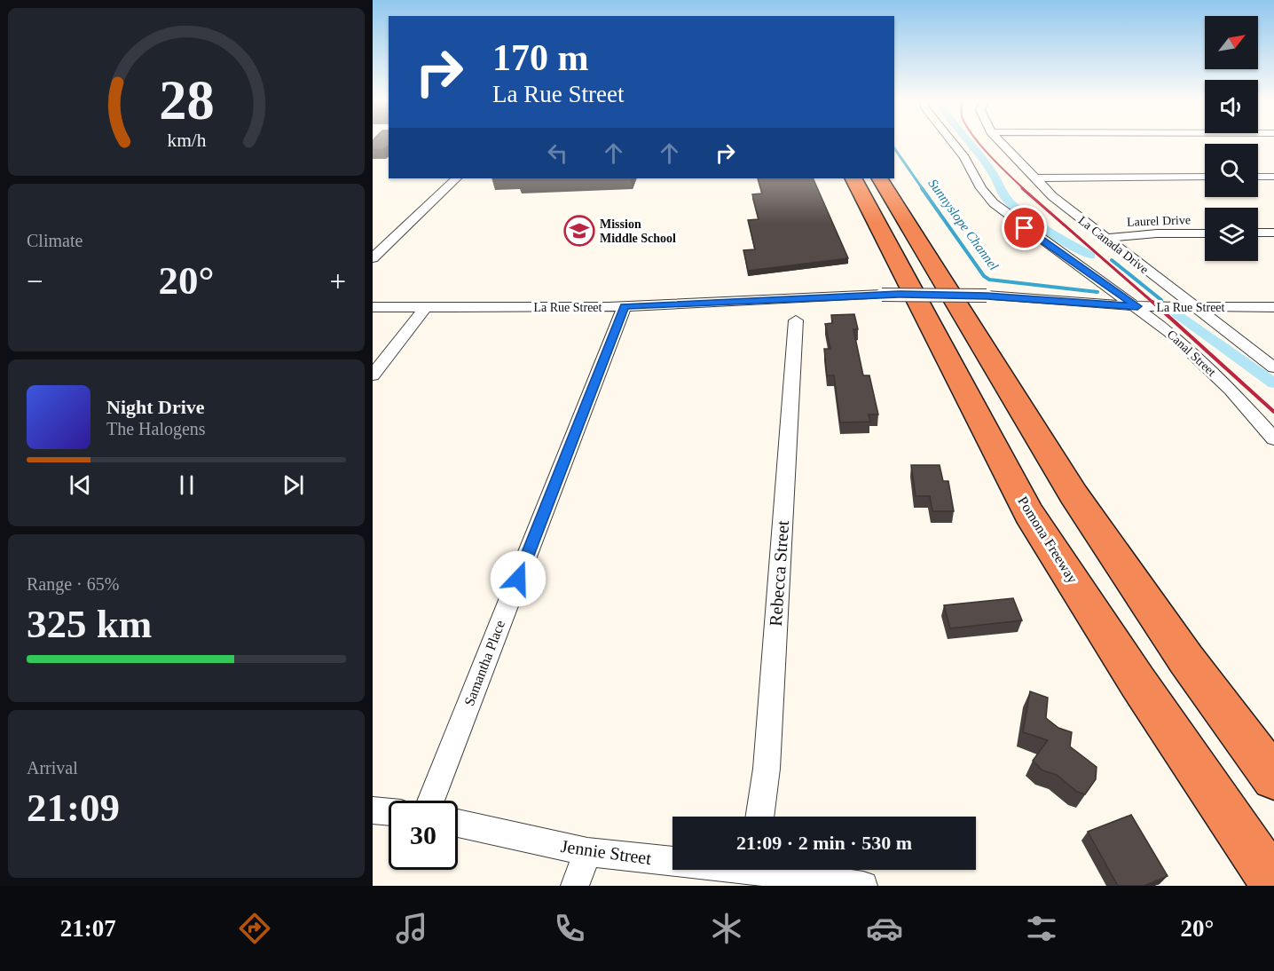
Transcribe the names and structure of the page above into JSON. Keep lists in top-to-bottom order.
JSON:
{
  "streets": {
    "highway": ["Pomona Freeway"],
    "street": [
      "Laurel Drive",
      "La Canada Drive",
      "La Rue Street",
      "Canal Street",
      "Rebecca Street",
      "Samantha Place",
      "Jennie Street"
    ]
  },
  "crossings": [
    ["Laurel Drive", "La Canada Drive"],
    ["La Canada Drive", "La Rue Street"],
    ["La Rue Street", "Canal Street"],
    ["La Rue Street", "Samantha Place"]
  ],
  "water": ["Sunnyslope Channel"],
  "places": {
    "school or university": ["Mission Middle School"]
  },
  "north": "top right",
  "page": {
    "turn": ["170 m", "La Rue Street"],
    "tile": [
      "Climate",
      ["Range · 65%", "325 km"],
      ["Arrival", "21:09"]
    ],
    "heat": ["−", "20°", "+"],
    "song": ["Night Drive", "The Halogens"],
    "limit": "30",
    "trip": "21:09 · 2 min · 530 m",
    "tabs": ["21:07", "20°"],
    "gauge": ["28", "km/h"]
  }
}
